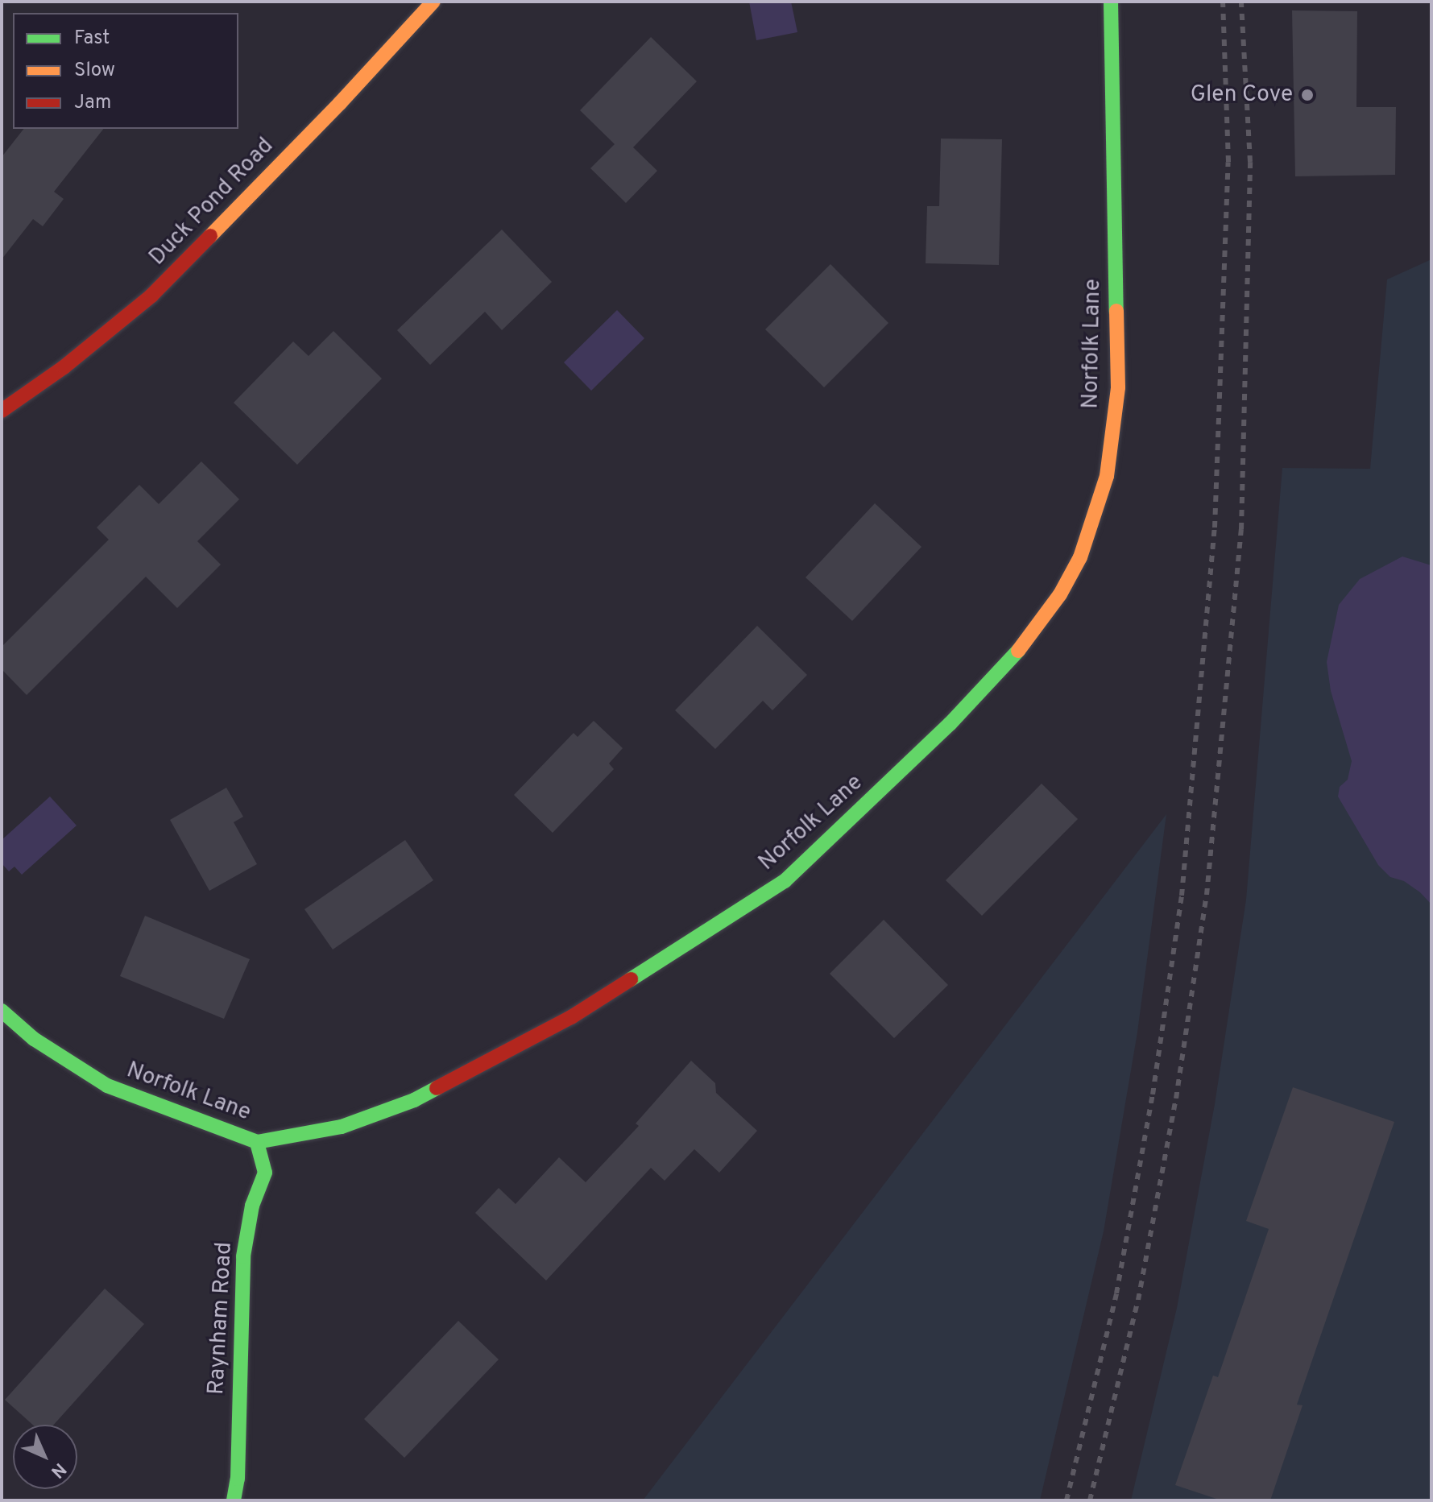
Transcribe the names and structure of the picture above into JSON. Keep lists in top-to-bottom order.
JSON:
{
  "streets": {
    "street": ["Duck Pond Road", "Norfolk Lane", "Raynham Road"]
  },
  "crossings": [
    ["Norfolk Lane", "Raynham Road"]
  ],
  "places": ["Glen Cove"],
  "legend": ["Fast", "Slow", "Jam"],
  "north": "bottom right"
}
